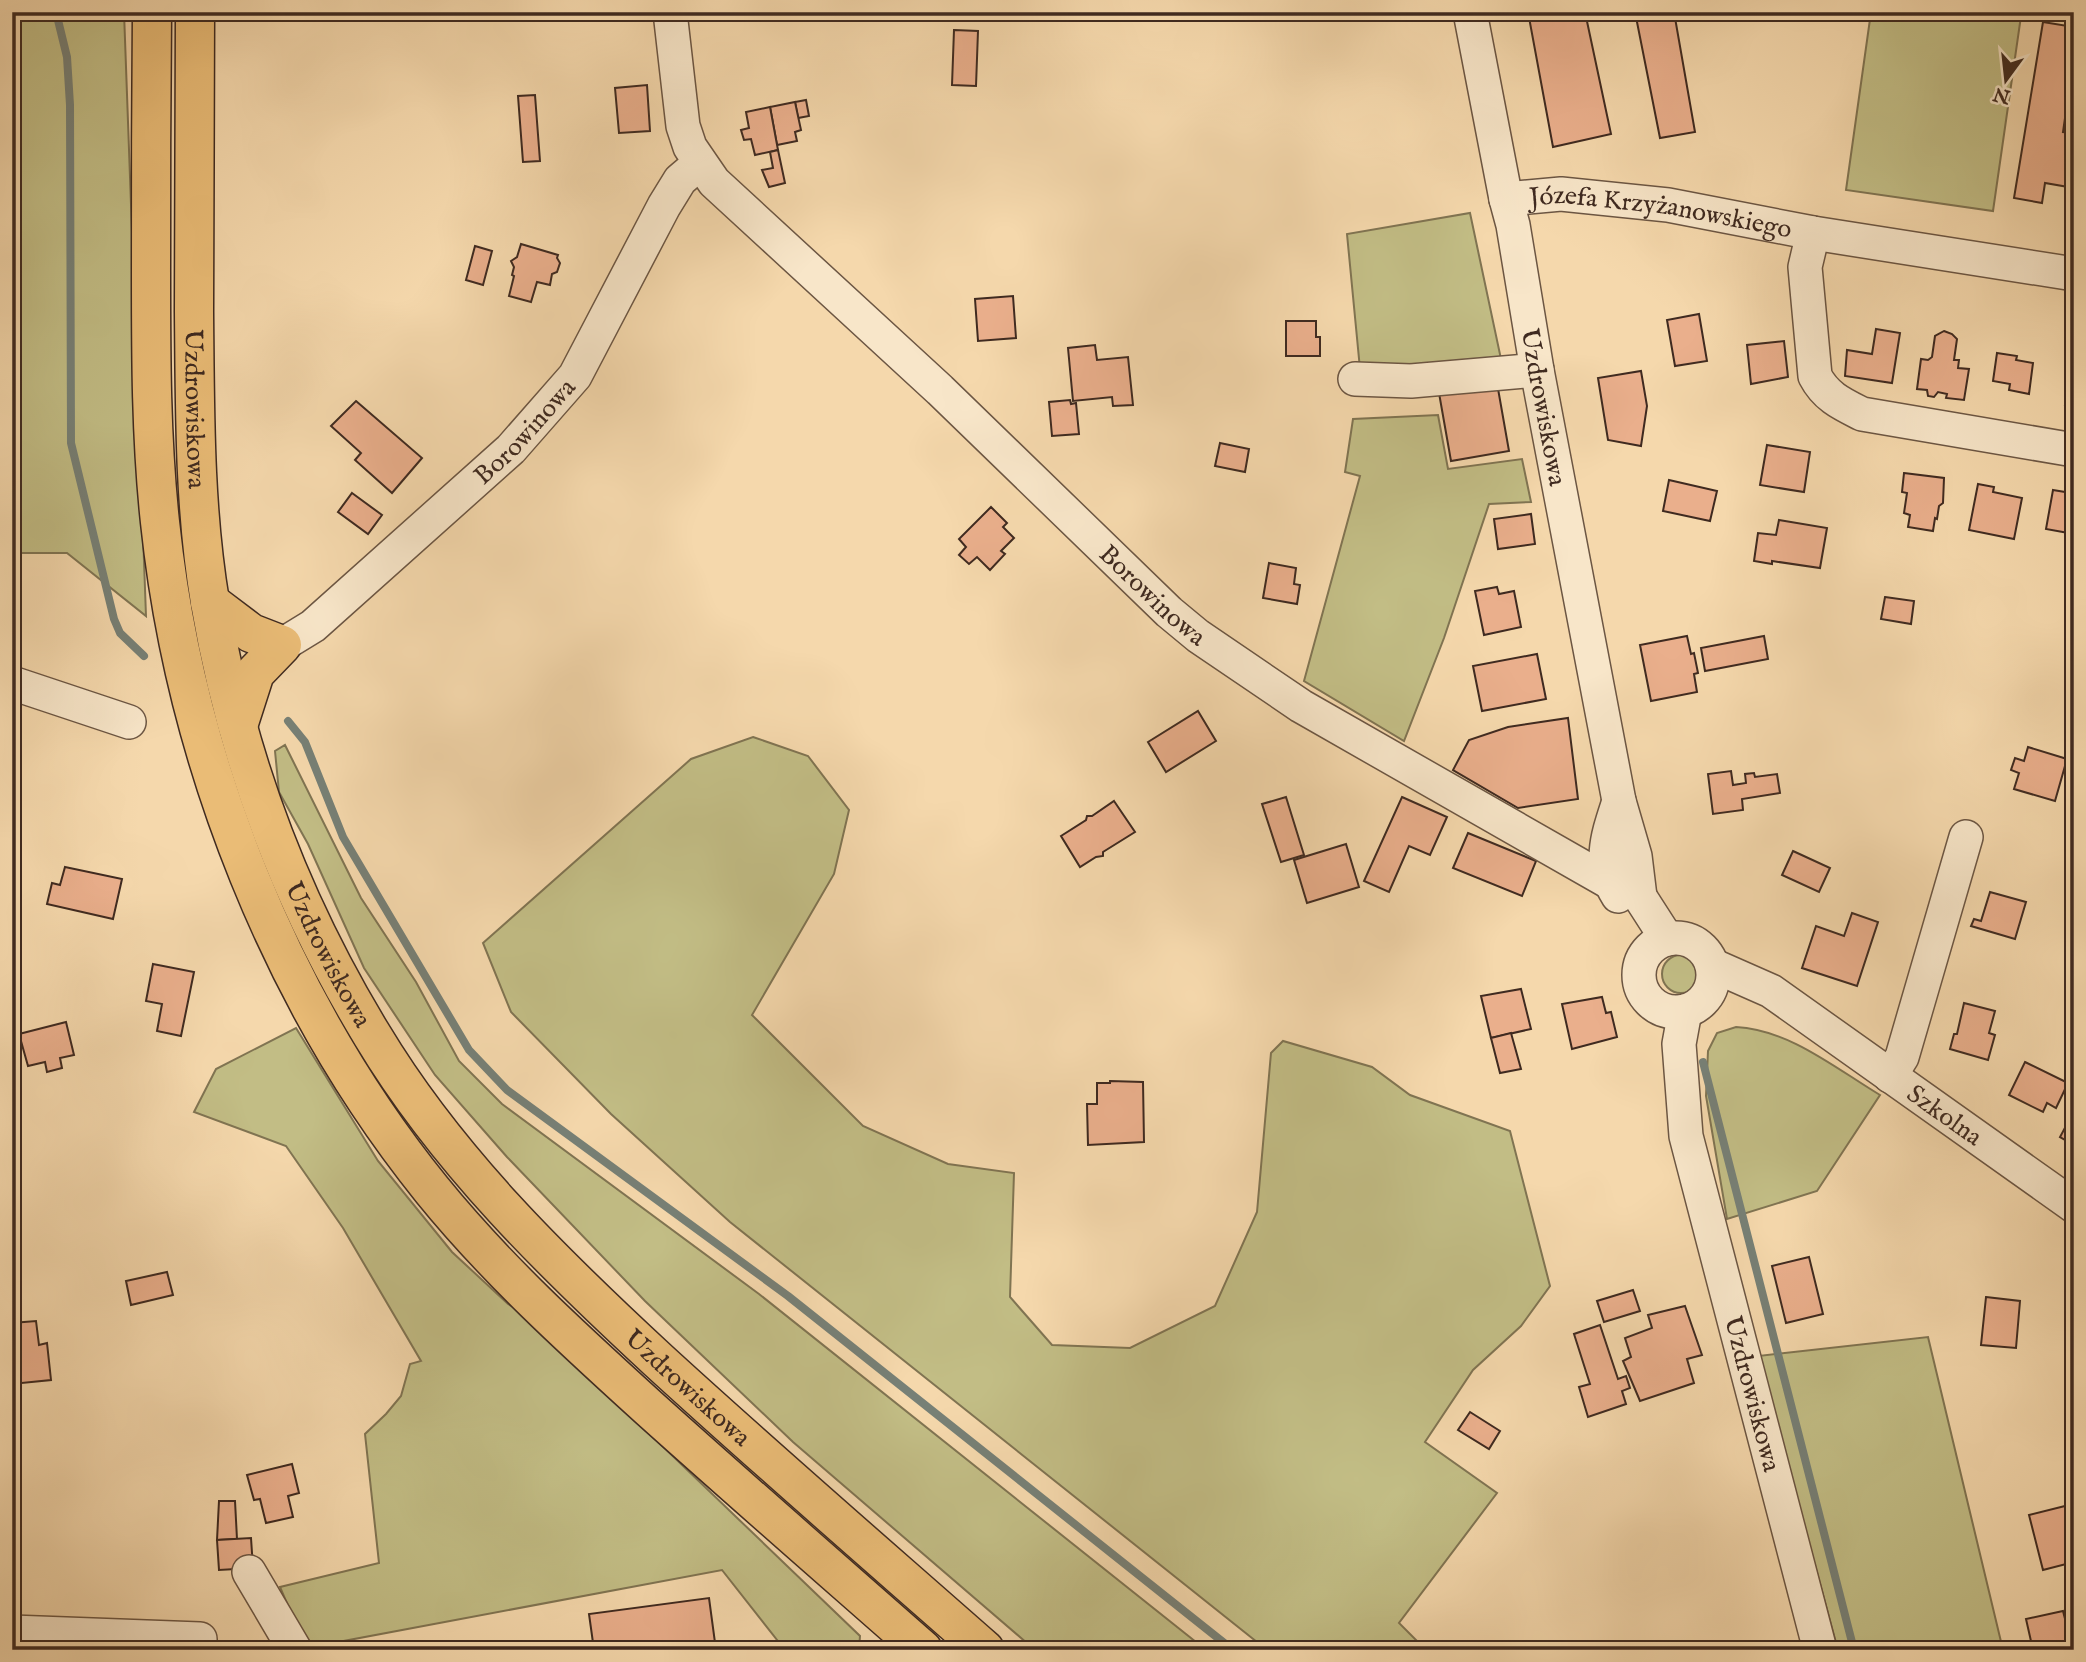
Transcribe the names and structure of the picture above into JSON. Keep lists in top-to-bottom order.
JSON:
{
  "streets": {
    "main road": ["Uzdrowiskowa"],
    "street": ["Józefa Krzyżanowskiego", "Borowinowa", "Szkolna"]
  },
  "crossings": [
    ["Józefa Krzyżanowskiego", "Uzdrowiskowa"],
    ["Uzdrowiskowa", "Borowinowa"],
    ["Uzdrowiskowa", "Szkolna"]
  ],
  "north": "bottom"
}
